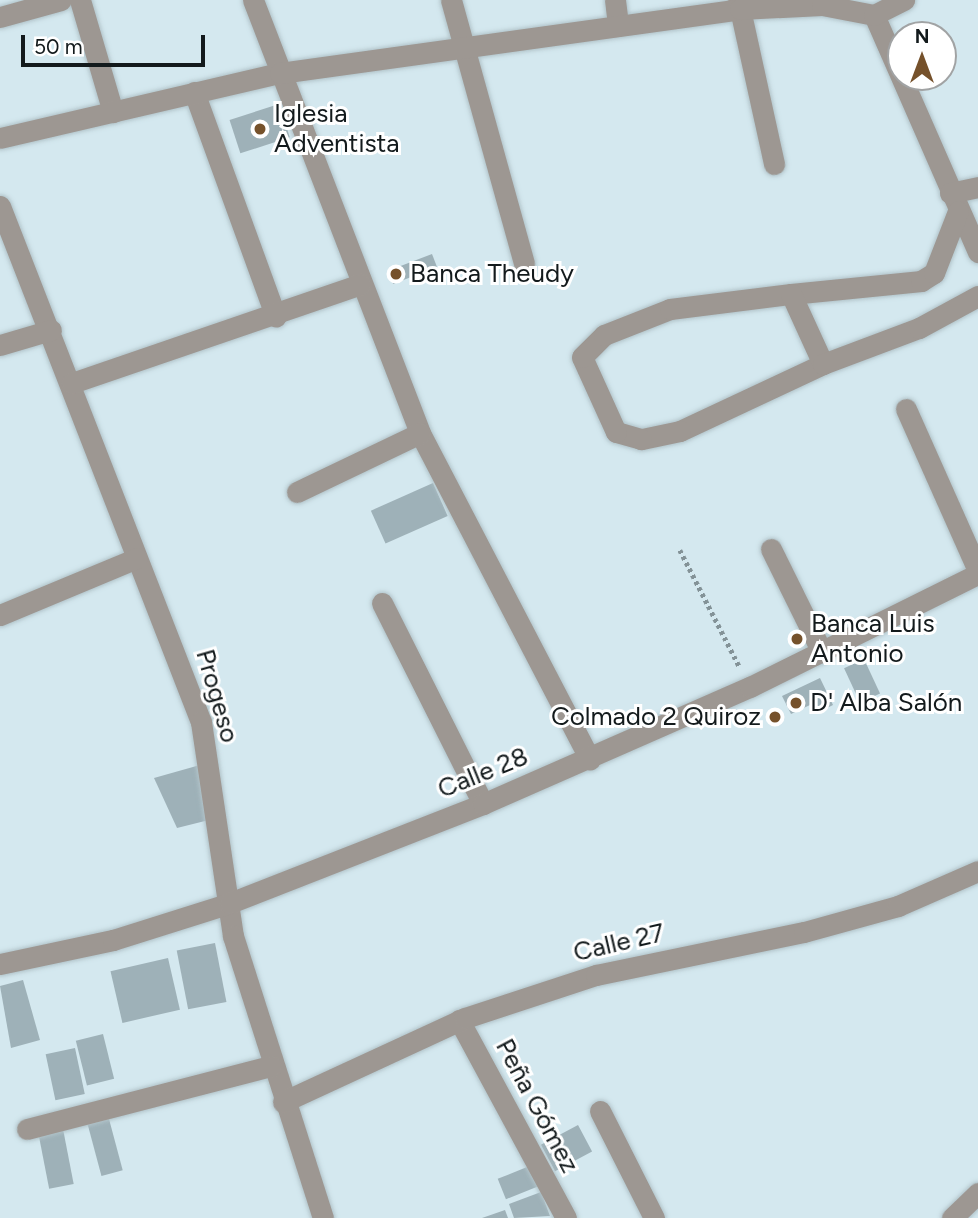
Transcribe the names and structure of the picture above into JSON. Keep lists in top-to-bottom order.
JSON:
{
  "streets": {
    "street": [
      "Progeso",
      "Calle 28",
      "Calle 27",
      "Peña Gómez"
    ]
  },
  "crossings": [
    ["Progeso", "Calle 28"],
    ["Progeso", "Calle 27"],
    ["Calle 27", "Peña Gómez"]
  ],
  "places": [
    "Iglesia Adventista",
    "Banca Theudy",
    "Banca Luis Antonio",
    "D' Alba Salón",
    "Colmado 2 Quiroz"
  ],
  "scale_bar": "50 m",
  "north": "top"
}
